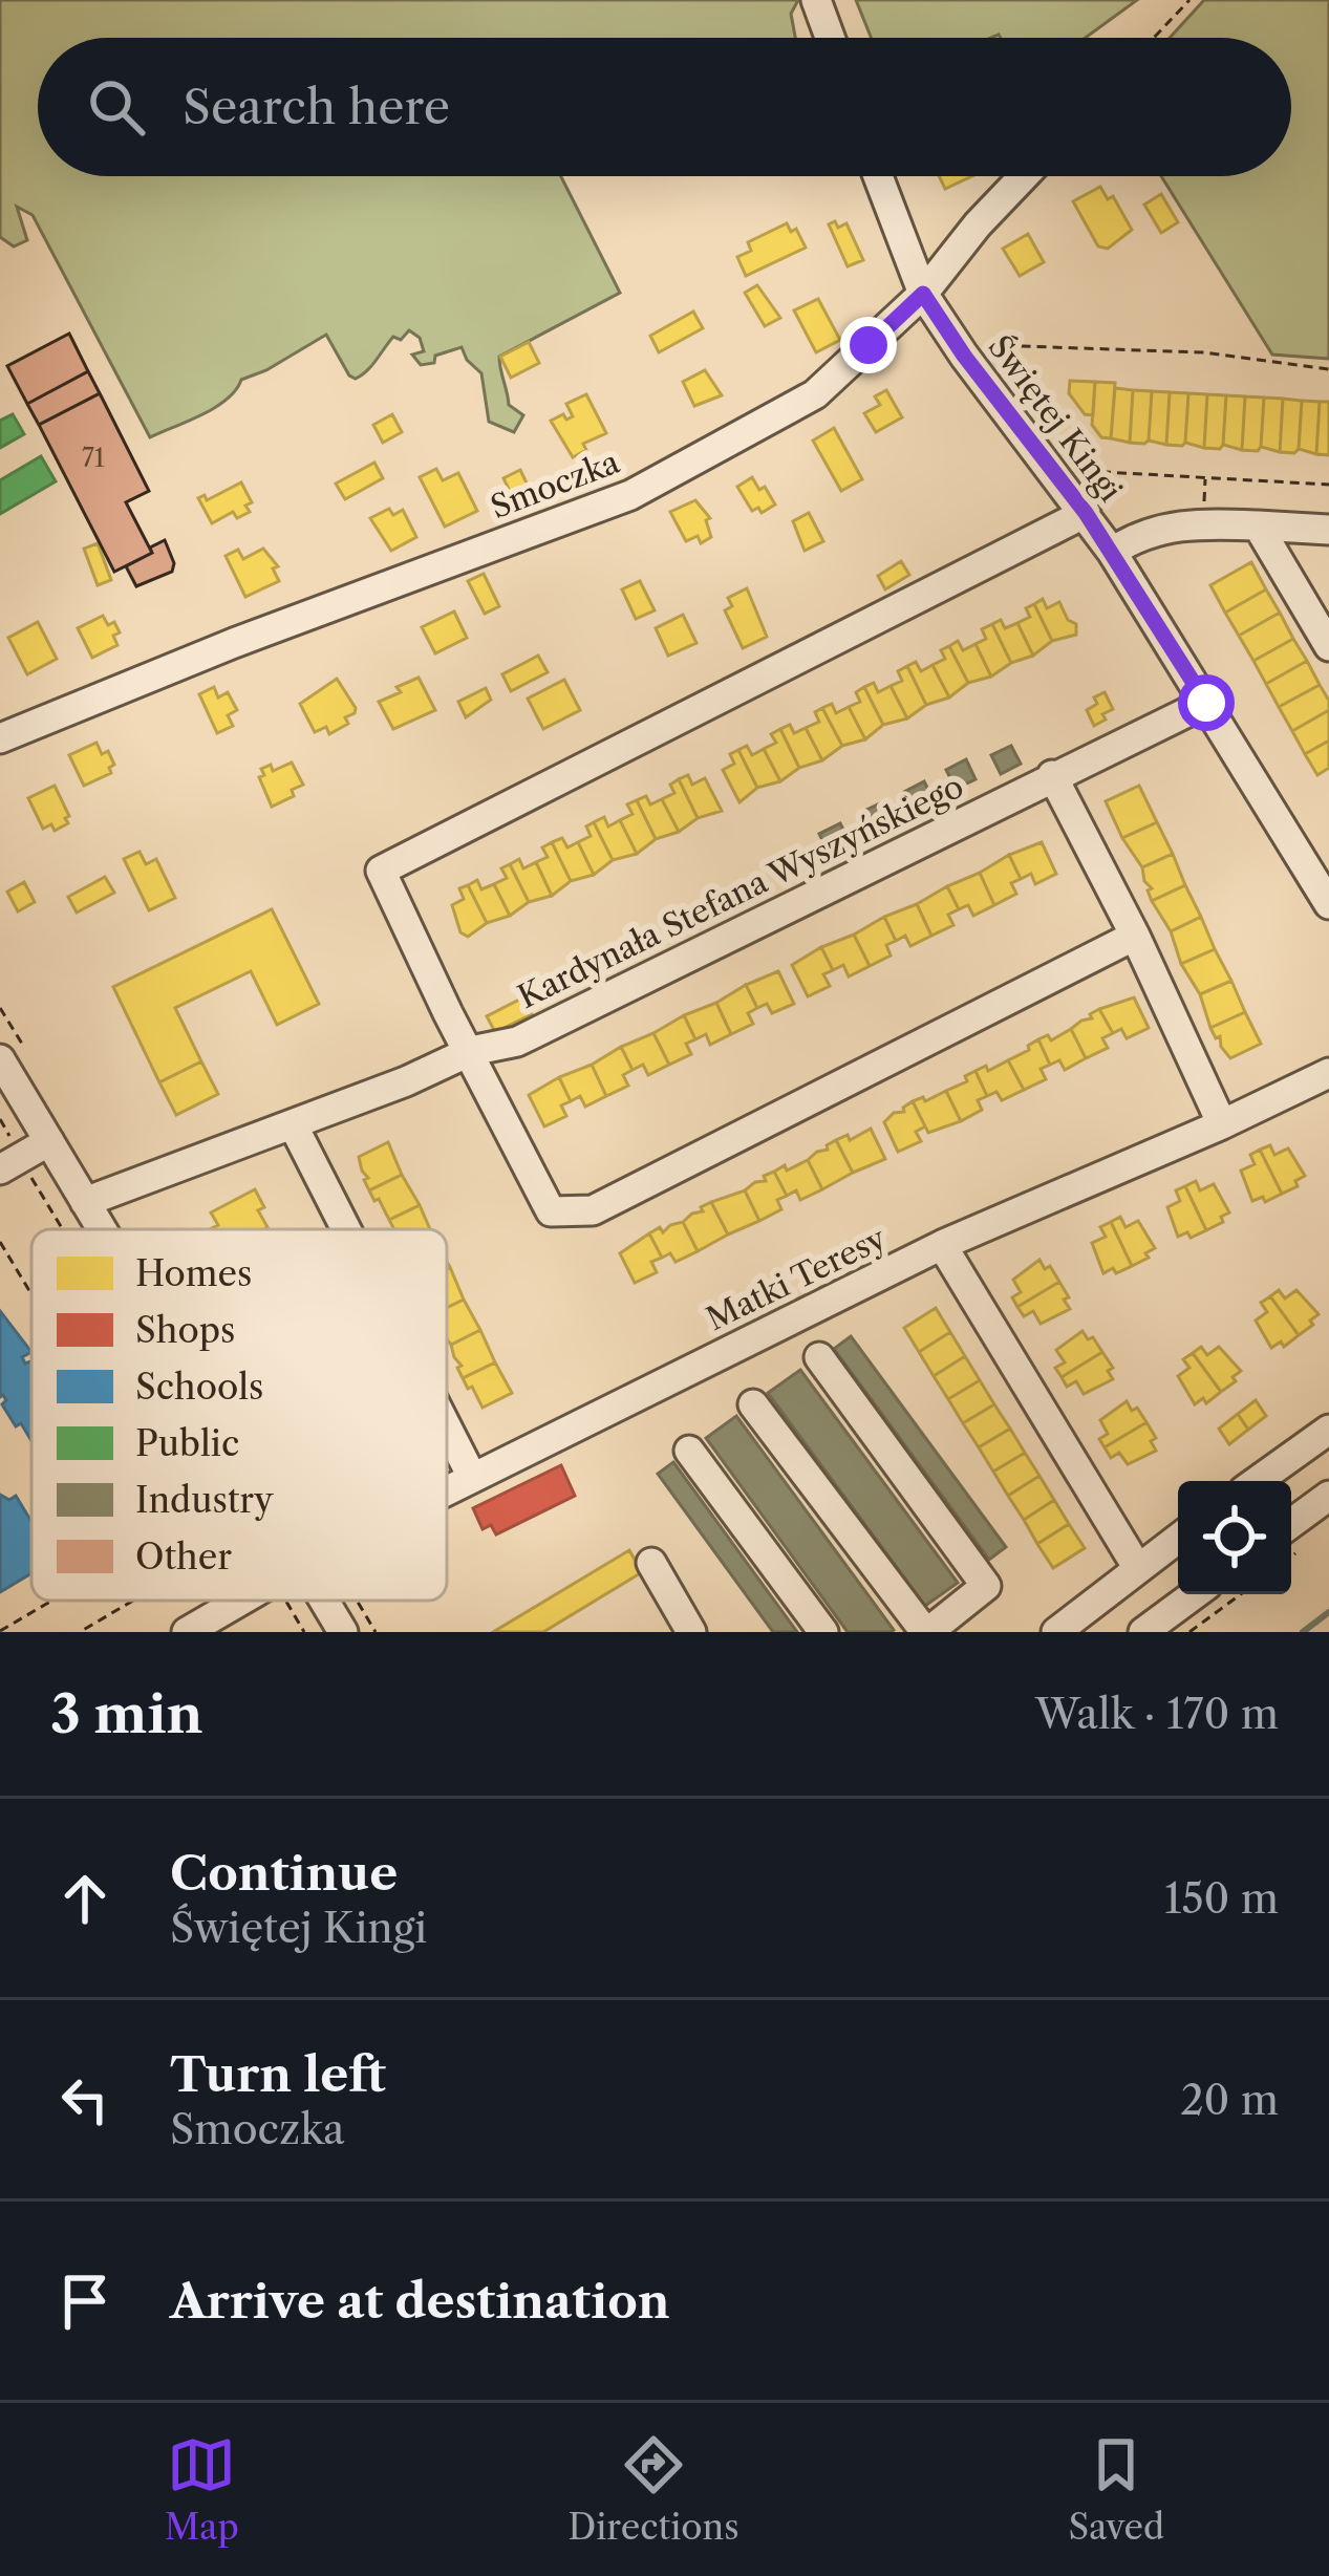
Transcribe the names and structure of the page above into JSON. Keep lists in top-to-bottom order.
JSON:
{
  "streets": {
    "street": [
      "Świętej Kingi",
      "Smoczka",
      "Kardynała Stefana Wyszyńskiego",
      "Matki Teresy"
    ]
  },
  "crossings": [
    ["Świętej Kingi", "Smoczka"],
    ["Świętej Kingi", "Kardynała Stefana Wyszyńskiego"]
  ],
  "house_numbers": ["71"],
  "legend": [
    "Homes",
    "Shops",
    "Schools",
    "Public",
    "Industry",
    "Other"
  ],
  "page": {
    "search": "Search here",
    "heading": ["3 min", "Walk · 170 m"],
    "list": [
      ["Continue", "Świętej Kingi", "150 m"],
      ["Turn left", "Smoczka", "20 m"],
      "Arrive at destination"
    ],
    "nav": ["Map", "Directions", "Saved"]
  }
}
